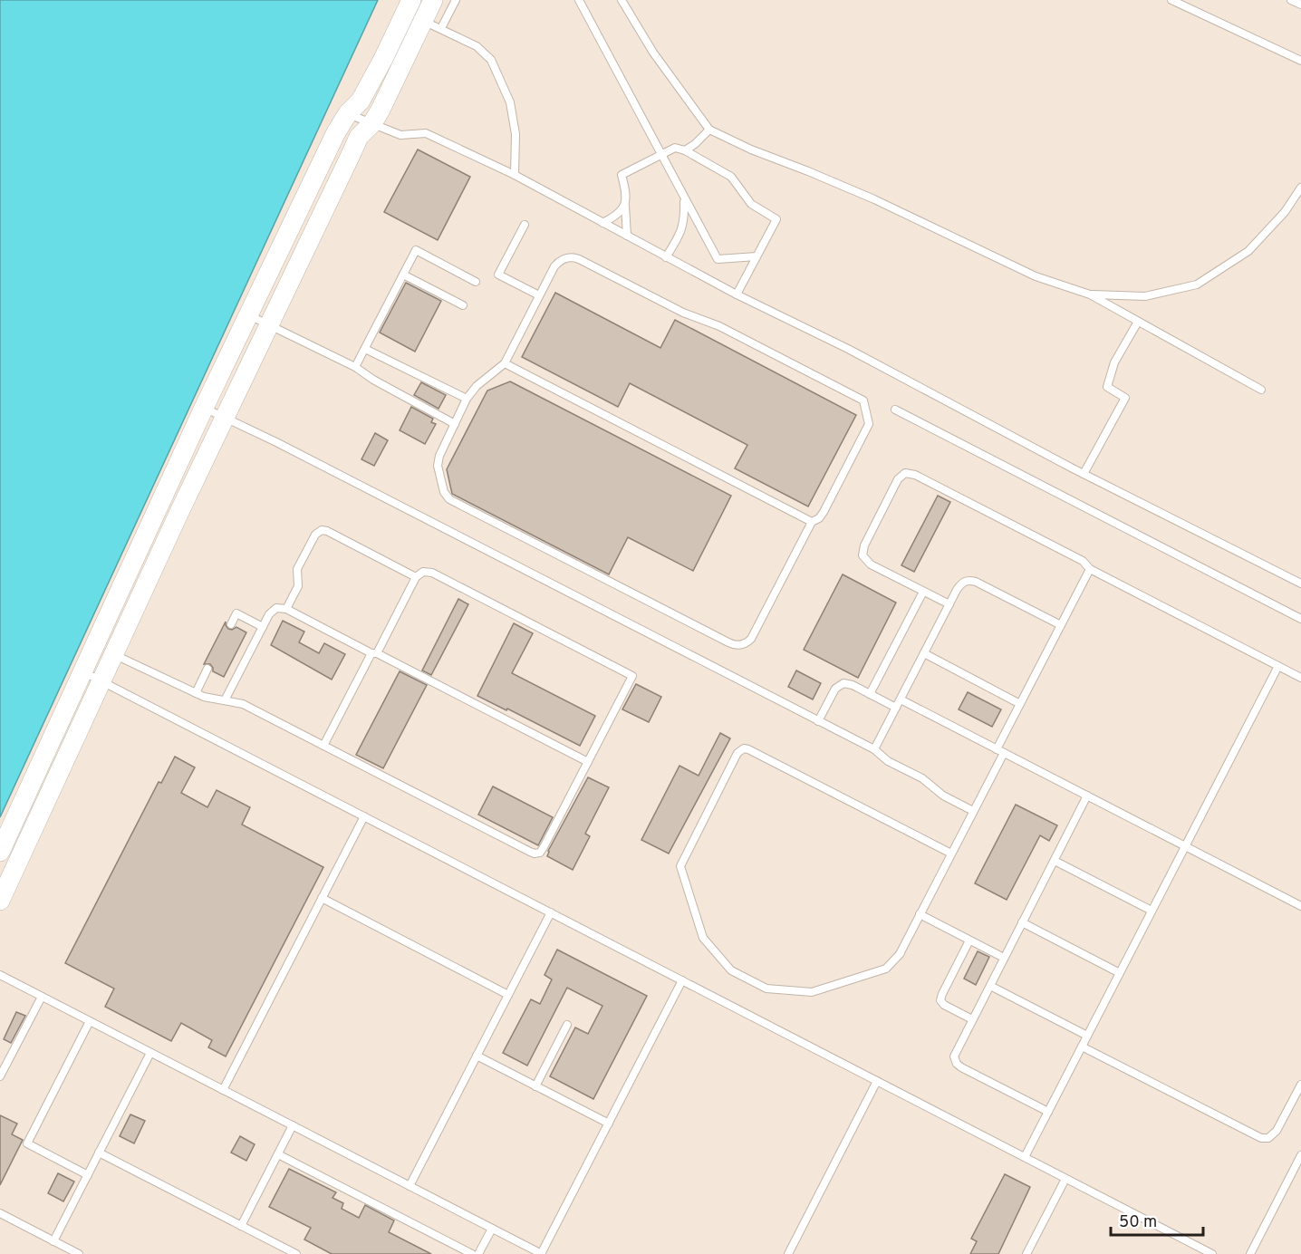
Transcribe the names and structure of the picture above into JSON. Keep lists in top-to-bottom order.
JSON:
{
  "scale_bar": "50 m"
}
